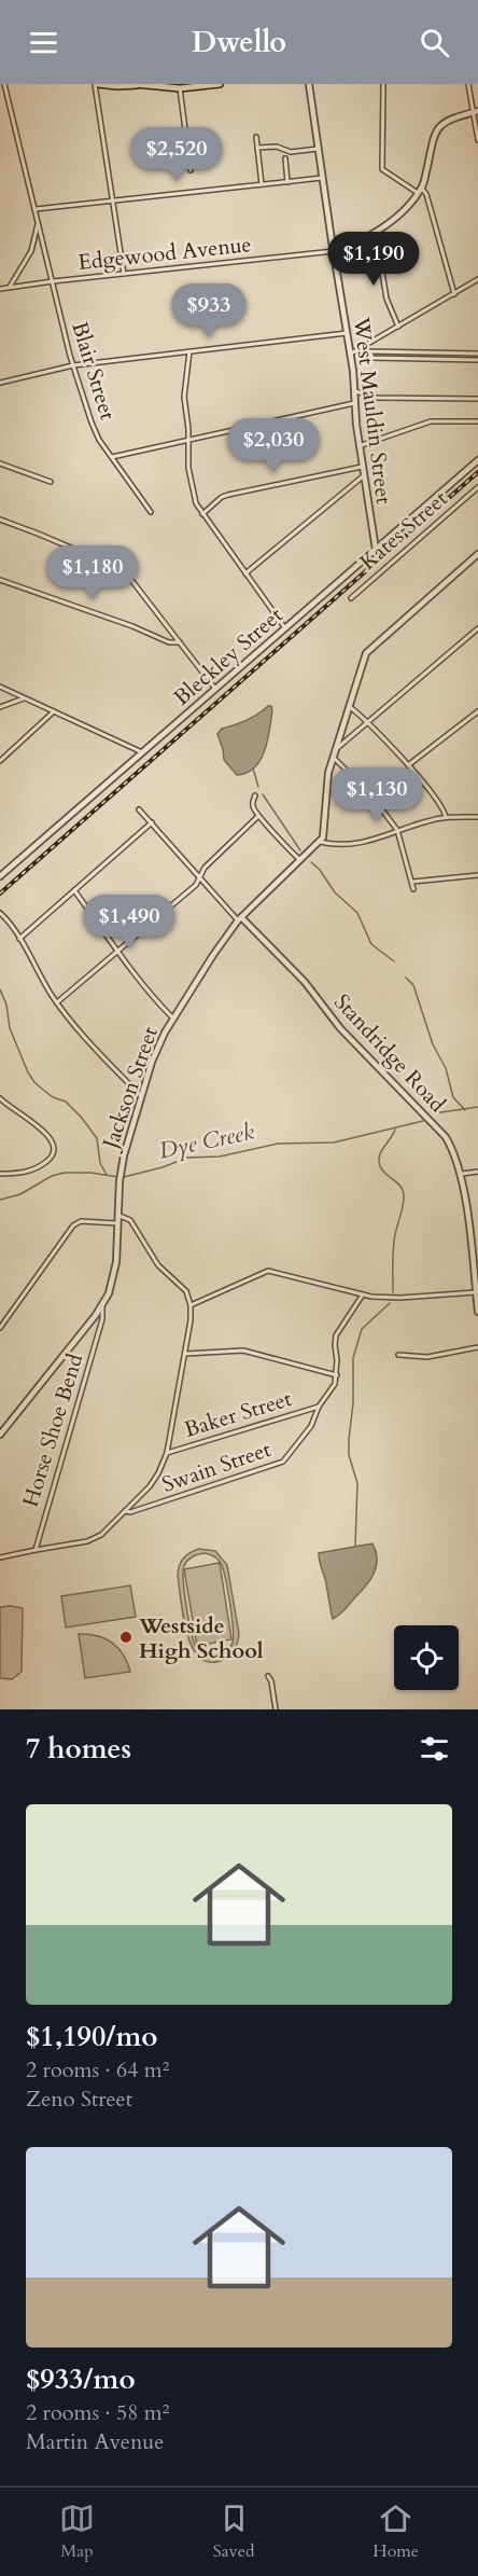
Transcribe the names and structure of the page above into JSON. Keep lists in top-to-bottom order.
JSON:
{
  "streets": {
    "street": [
      "Edgewood Avenue",
      "Blair Street",
      "West Mauldin Street",
      "Kates Street",
      "Bleckley Street",
      "Standridge Road",
      "Jackson Street",
      "Baker Street",
      "Horse Shoe Bend",
      "Swain Street"
    ]
  },
  "crossings": [
    ["Edgewood Avenue", "Blair Street"],
    ["Edgewood Avenue", "West Mauldin Street"],
    ["West Mauldin Street", "Bleckley Street"],
    ["Standridge Road", "Jackson Street"],
    ["Jackson Street", "Horse Shoe Bend"],
    ["Baker Street", "Swain Street"]
  ],
  "water": ["Dye Creek"],
  "places": ["Westside High School"],
  "page": {
    "header": "Dwello",
    "price": [
      "$2,520",
      "$1,190",
      "$933",
      "$2,030",
      "$1,180",
      "$1,130",
      "$1,490"
    ],
    "heading": "7 homes",
    "list": [
      {
        "name": "$1,190/mo",
        "note": "2 rooms · 64 m² · Zeno Street"
      },
      {
        "name": "$933/mo",
        "note": "2 rooms · 58 m² · Martin Avenue"
      }
    ],
    "tabs": ["Map", "Saved", "Home"]
  }
}
